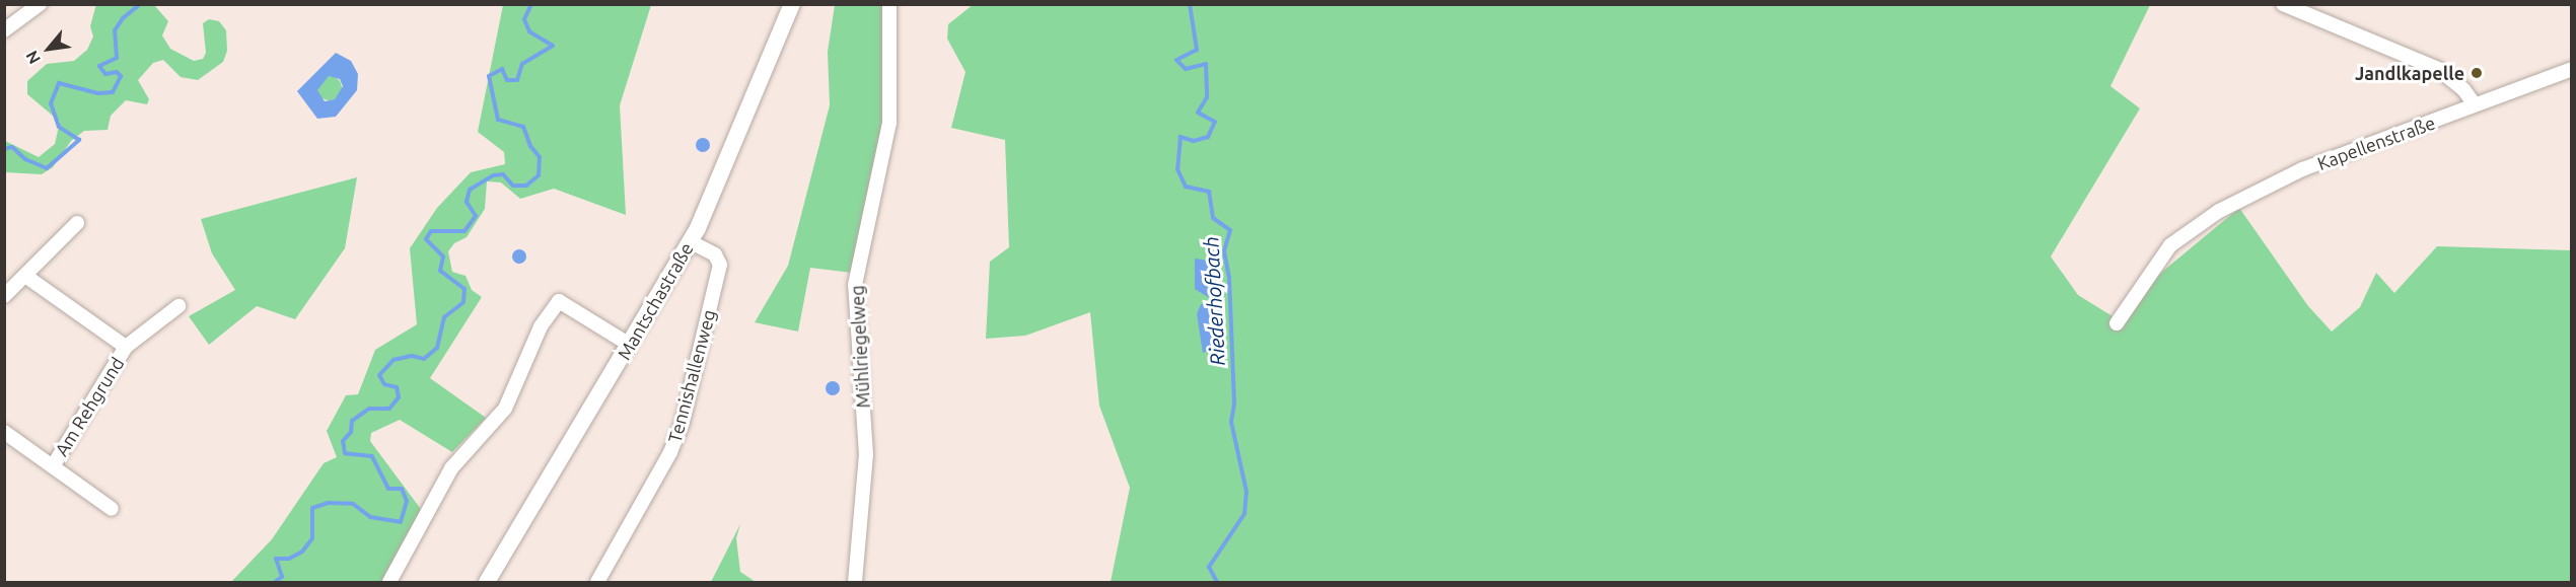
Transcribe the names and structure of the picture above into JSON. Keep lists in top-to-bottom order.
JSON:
{
  "streets": {
    "street": [
      "Kapellenstraße",
      "Mantschastraße",
      "Mühlriegelweg",
      "Tennishallenweg",
      "Am Rehgrund"
    ]
  },
  "crossings": [
    ["Mantschastraße", "Tennishallenweg"]
  ],
  "water": ["Riederhofbach"],
  "places": ["Jandlkapelle"],
  "north": "bottom left"
}
